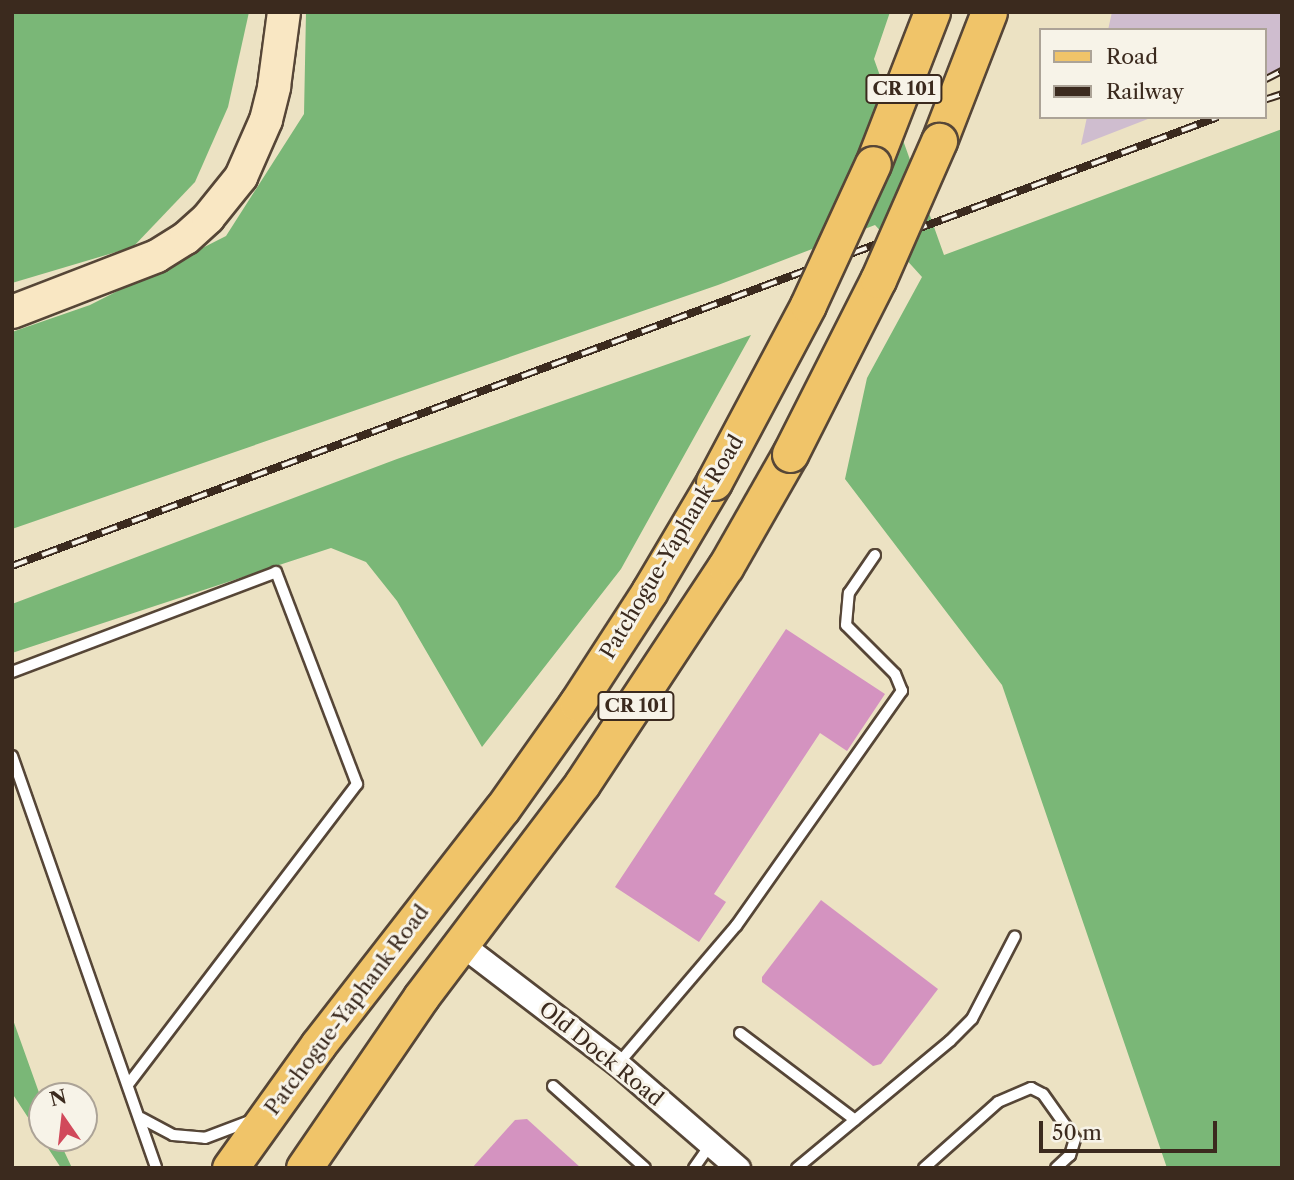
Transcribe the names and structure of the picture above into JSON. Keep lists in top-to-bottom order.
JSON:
{
  "streets": {
    "main road": ["CR 101", "Patchogue-Yaphank Road"],
    "street": ["Old Dock Road"]
  },
  "crossings": [
    ["CR 101", "Old Dock Road"]
  ],
  "legend": ["Road", "Railway"],
  "scale_bar": "50 m",
  "north": "top"
}
